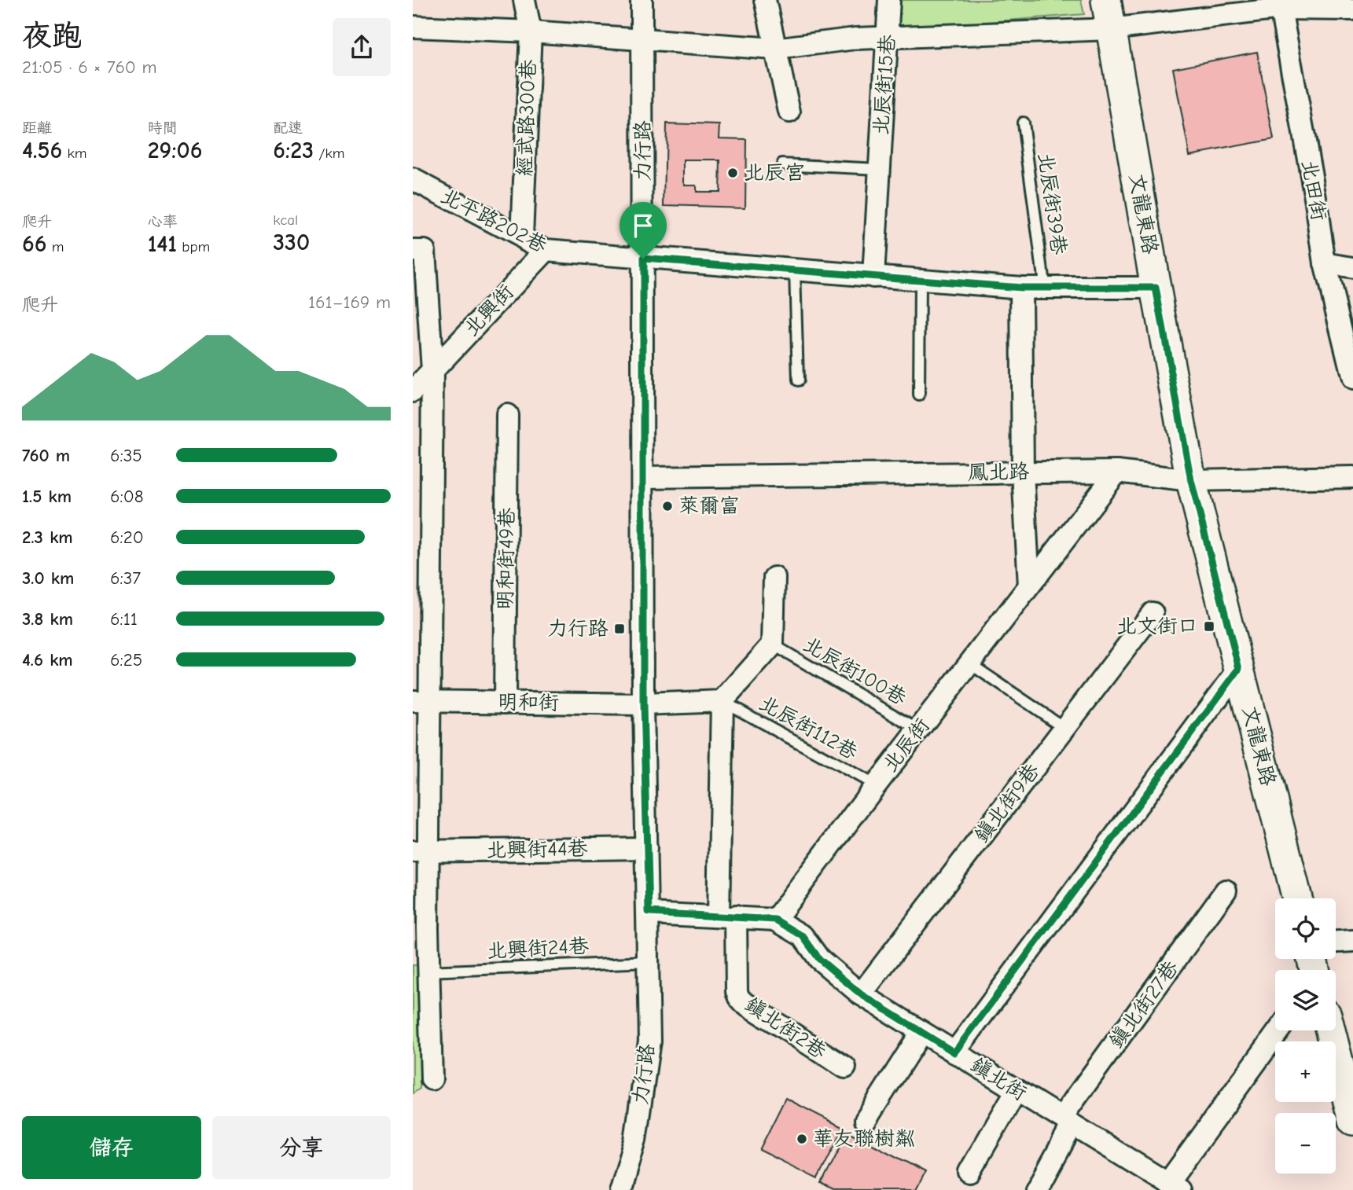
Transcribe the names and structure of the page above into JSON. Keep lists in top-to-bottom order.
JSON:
{
  "streets": {
    "street": [
      "北辰街15巷",
      "經武路300巷",
      "力行路",
      "北田街",
      "文龍東路",
      "北平路202巷",
      "北興街",
      "鳳北路",
      "明和街49巷",
      "明和街",
      "北辰街",
      "鎮北街9巷",
      "北興街44巷",
      "鎮北街27巷",
      "鎮北街2巷",
      "鎮北街"
    ],
    "lane": [
      "北辰街39巷",
      "北辰街100巷",
      "北辰街112巷",
      "北興街24巷"
    ]
  },
  "crossings": [
    ["經武路300巷", "北平路202巷"],
    ["力行路", "北平路202巷"],
    ["力行路", "鳳北路"],
    ["力行路", "明和街"],
    ["力行路", "北興街44巷"],
    ["力行路", "北興街24巷"],
    ["文龍東路", "鳳北路"],
    ["北平路202巷", "北興街"],
    ["北興街", "明和街"],
    ["北興街", "北興街44巷"],
    ["北興街", "北興街24巷"],
    ["鳳北路", "北辰街"],
    ["明和街49巷", "明和街"],
    ["北辰街100巷", "北辰街"],
    ["明和街", "北辰街112巷"],
    ["北辰街112巷", "北辰街"],
    ["北辰街", "鎮北街"],
    ["鎮北街9巷", "鎮北街"],
    ["鎮北街27巷", "鎮北街"]
  ],
  "places": {
    "other": ["北辰宮", "萊爾富", "華友聯樹粼"],
    "transit": ["北文街口", "力行路"]
  },
  "page": {
    "heading": ["夜跑", "21:05 · 6 × 760 m"],
    "stats": [
      ["距離", "4.56 km"],
      ["時間", "29:06"],
      ["配速", "6:23 /km"],
      ["爬升", "66 m"],
      ["心率", "141 bpm"],
      ["kcal", "330"]
    ],
    "chart": ["爬升", "161–169 m"],
    "list": [
      {
        "name": "760 m",
        "note": "6:35"
      },
      {
        "name": "1.5 km",
        "note": "6:08"
      },
      {
        "name": "2.3 km",
        "note": "6:20"
      },
      {
        "name": "3.0 km",
        "note": "6:37"
      },
      {
        "name": "3.8 km",
        "note": "6:11"
      },
      {
        "name": "4.6 km",
        "note": "6:25"
      }
    ],
    "map_buttons": ["+", "−"],
    "buttons": ["儲存", "分享"]
  }
}
